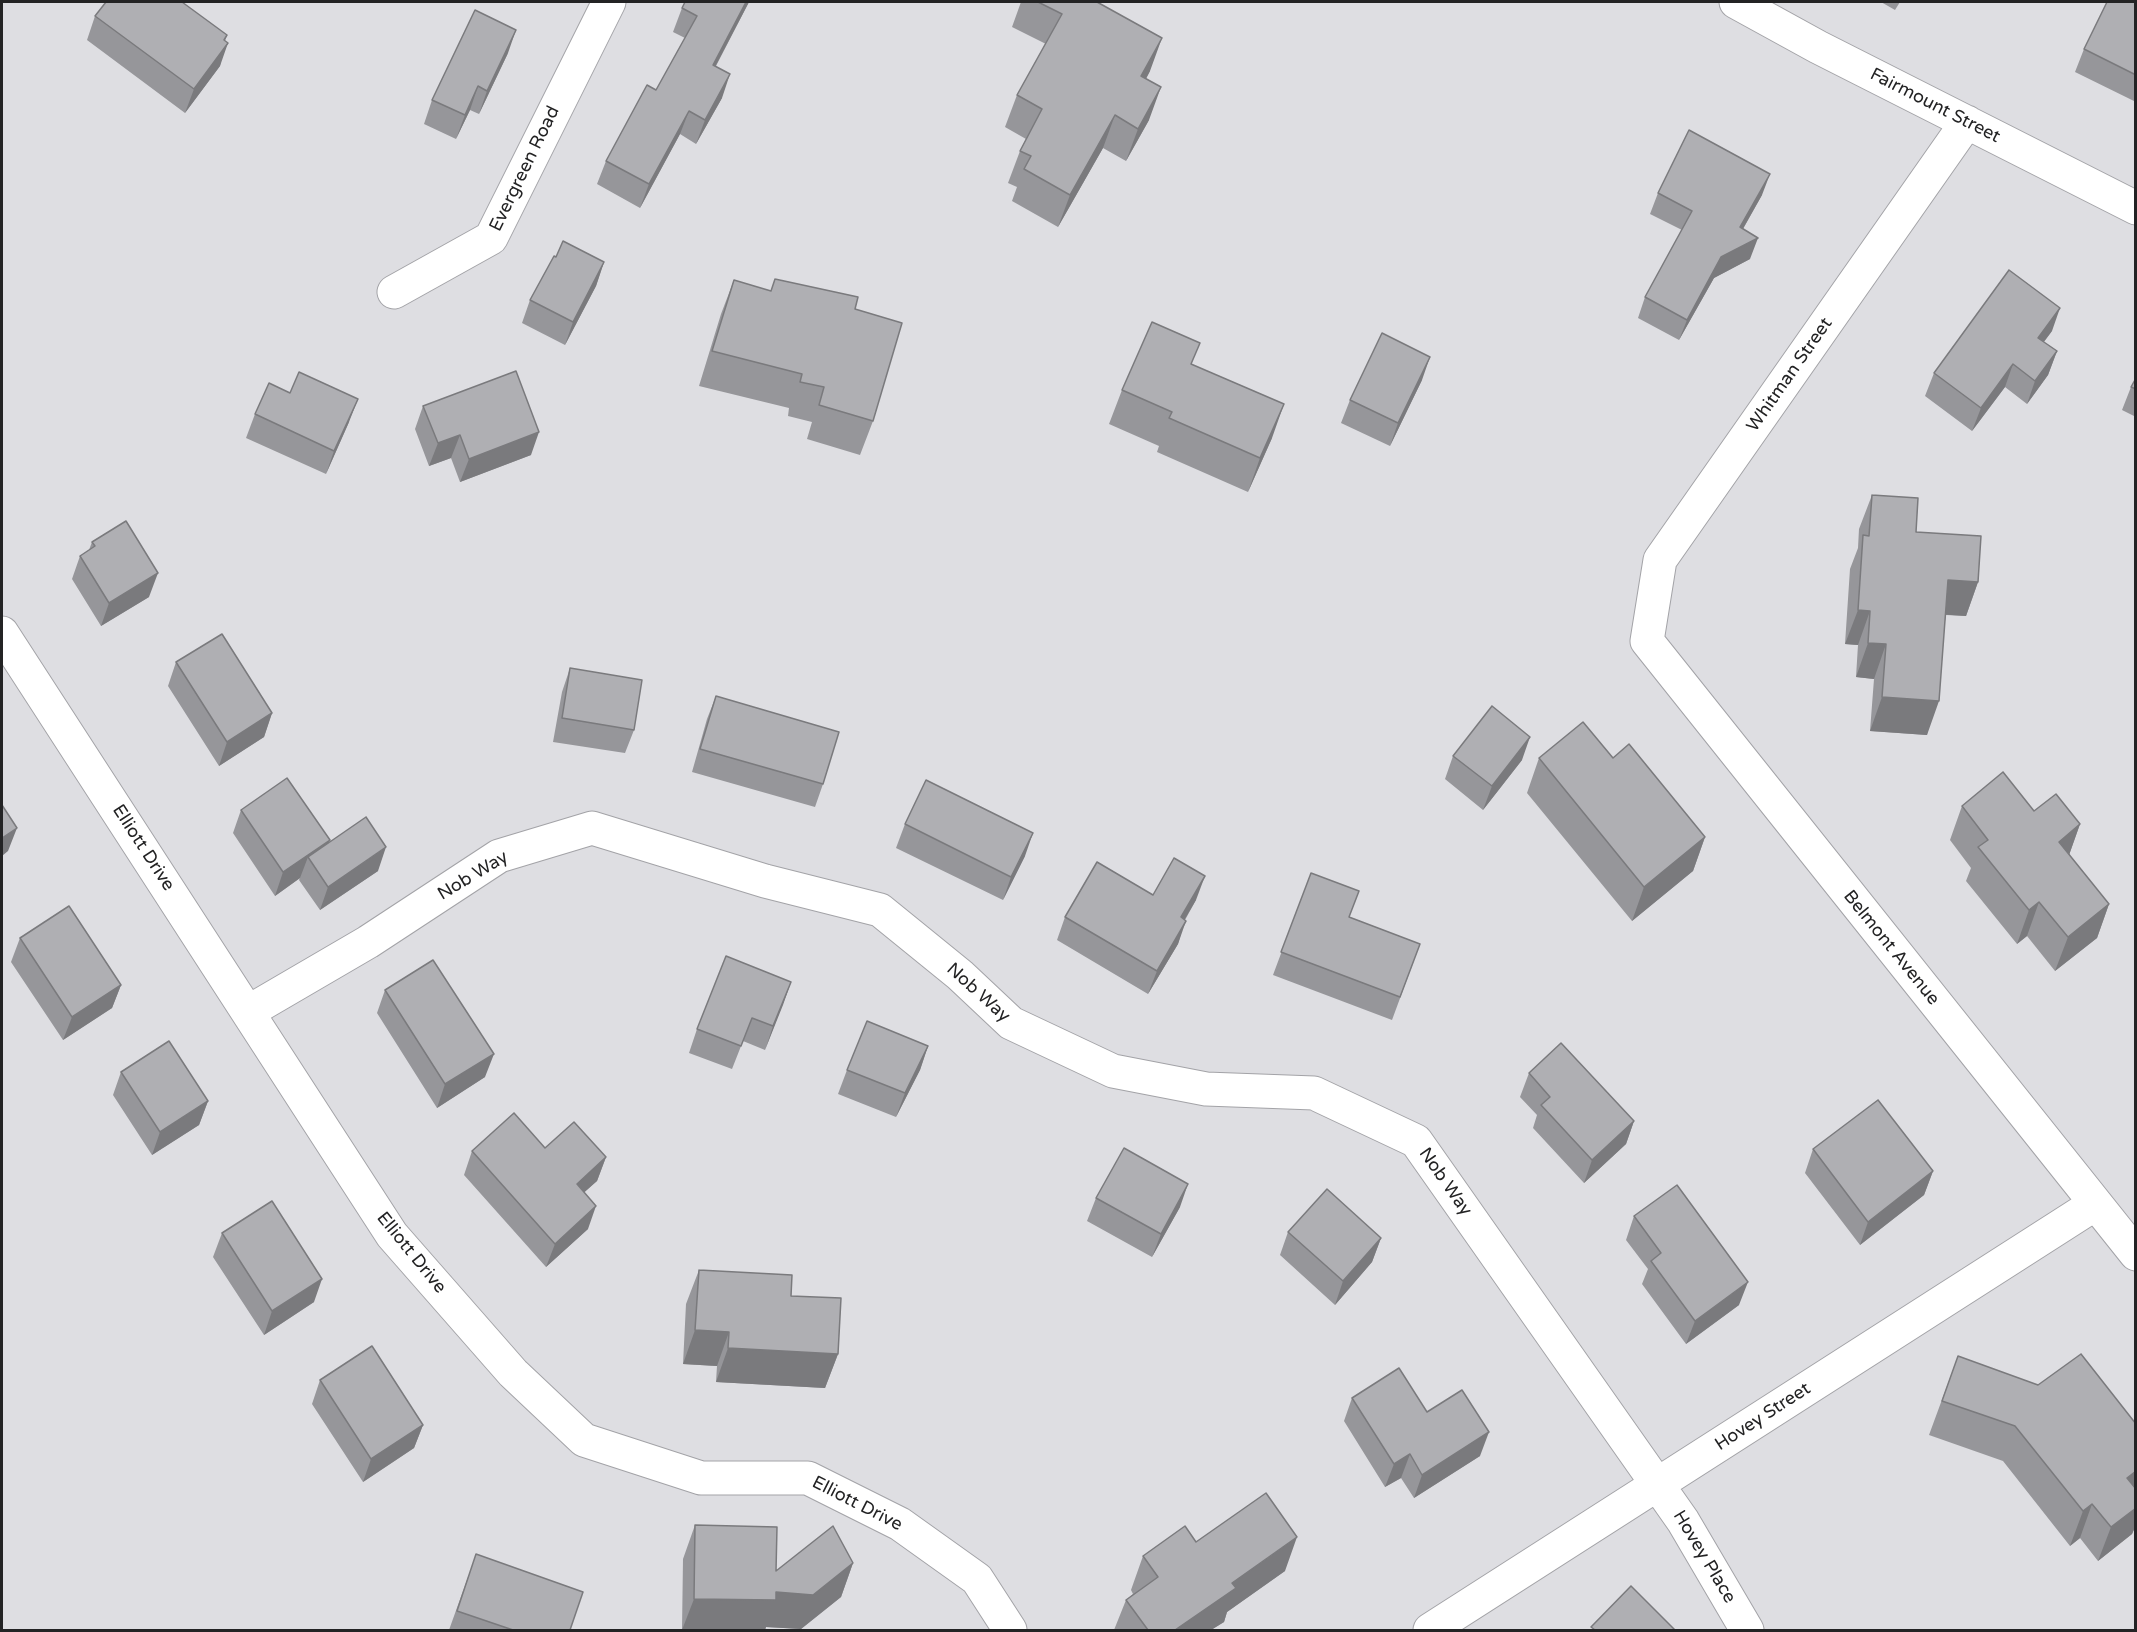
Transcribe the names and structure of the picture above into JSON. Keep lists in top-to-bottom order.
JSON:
{
  "streets": {
    "street": [
      "Fairmount Street",
      "Evergreen Road",
      "Whitman Street",
      "Elliott Drive",
      "Nob Way",
      "Belmont Avenue",
      "Hovey Street",
      "Hovey Place"
    ]
  },
  "crossings": [
    ["Fairmount Street", "Whitman Street"],
    ["Whitman Street", "Belmont Avenue"],
    ["Elliott Drive", "Nob Way"],
    ["Nob Way", "Hovey Street"],
    ["Nob Way", "Hovey Place"],
    ["Belmont Avenue", "Hovey Street"],
    ["Hovey Street", "Hovey Place"]
  ]
}
